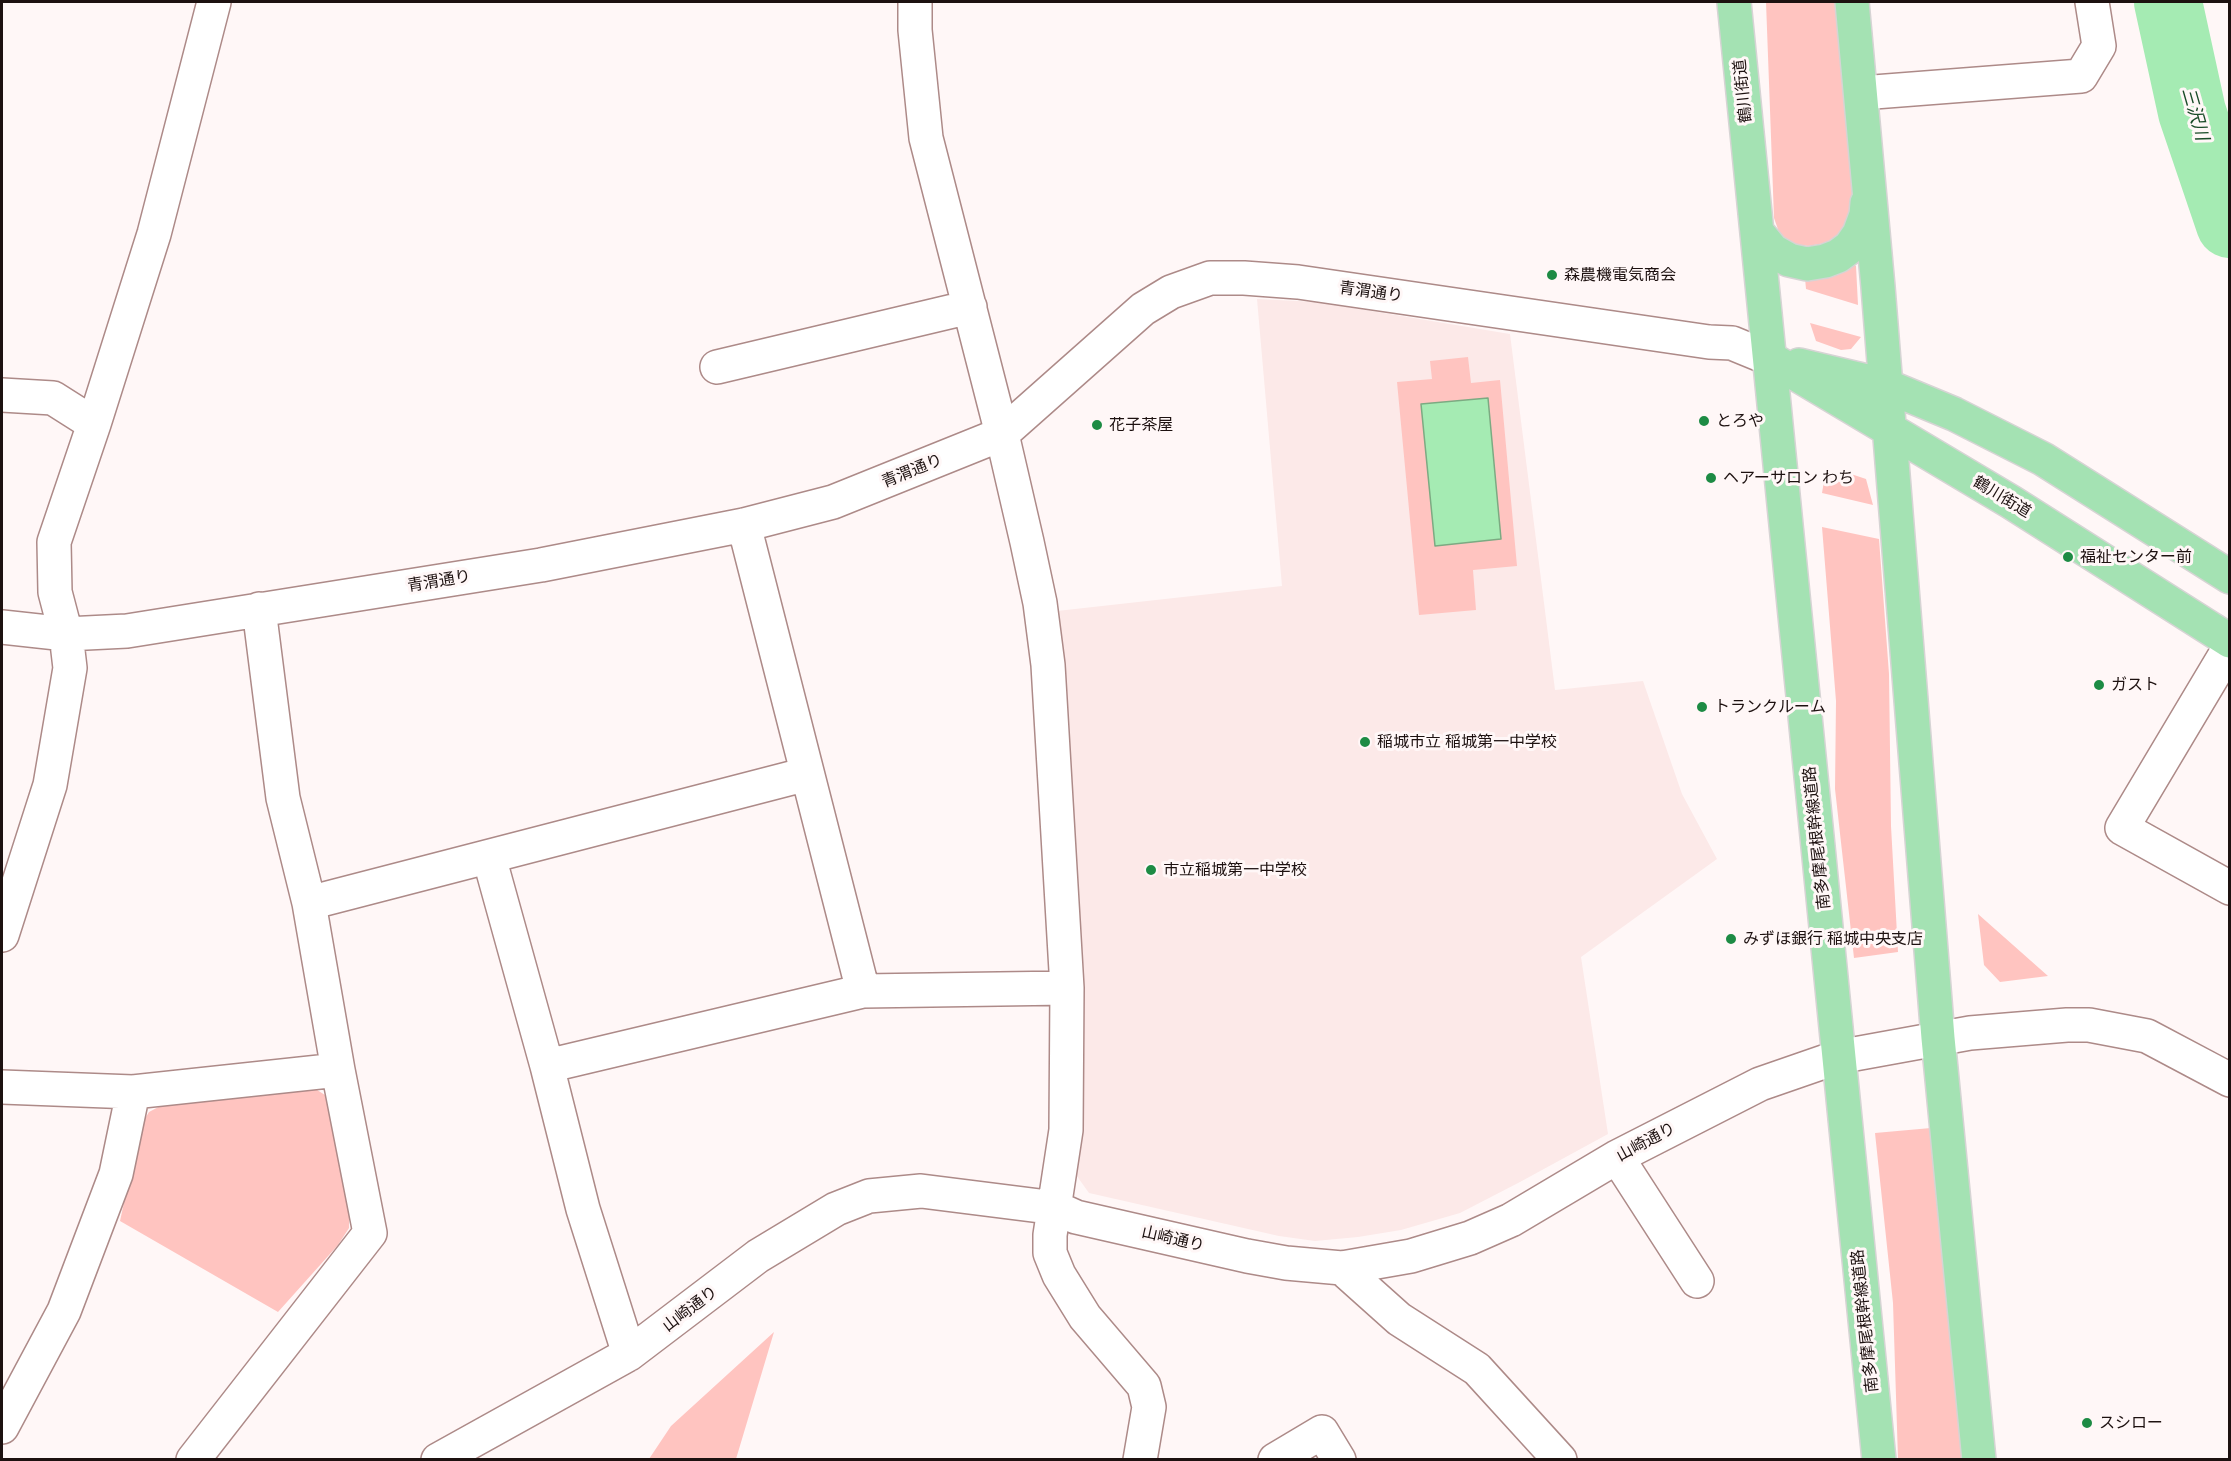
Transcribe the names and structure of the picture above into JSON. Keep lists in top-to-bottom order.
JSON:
{
  "streets": {
    "main road": ["鶴川街道", "南多摩尾根幹線道路"],
    "street": ["青渭通り", "山崎通り"]
  },
  "crossings": [
    ["鶴川街道", "青渭通り"],
    ["鶴川街道", "南多摩尾根幹線道路"],
    ["青渭通り", "南多摩尾根幹線道路"],
    ["南多摩尾根幹線道路", "山崎通り"]
  ],
  "water": ["三沢川"],
  "places": [
    "森農機電気商会",
    "とろや",
    "花子茶屋",
    "ヘアーサロン わち",
    "福祉センター前",
    "ガスト",
    "トランクルーム",
    "稲城市立 稲城第一中学校",
    "市立稲城第一中学校",
    "みずほ銀行 稲城中央支店",
    "スシロー"
  ]
}
